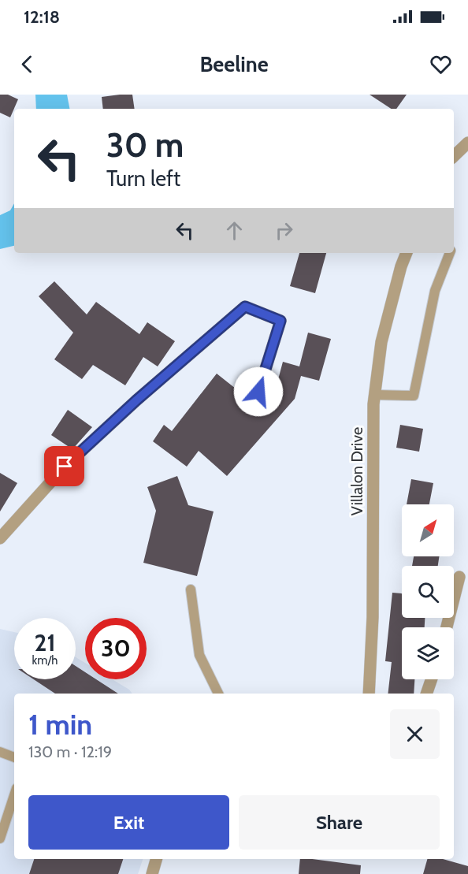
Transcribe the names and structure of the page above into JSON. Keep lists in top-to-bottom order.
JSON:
{
  "streets": {
    "street": ["Villalon Drive"]
  },
  "north": "top right",
  "page": {
    "status": "12:18",
    "header": "Beeline",
    "turn": ["30 m", "Turn left"],
    "speed": "21 km/h",
    "limit": "30",
    "heading": ["1 min", "130 m · 12:19"],
    "buttons": ["Exit", "Share"]
  }
}
